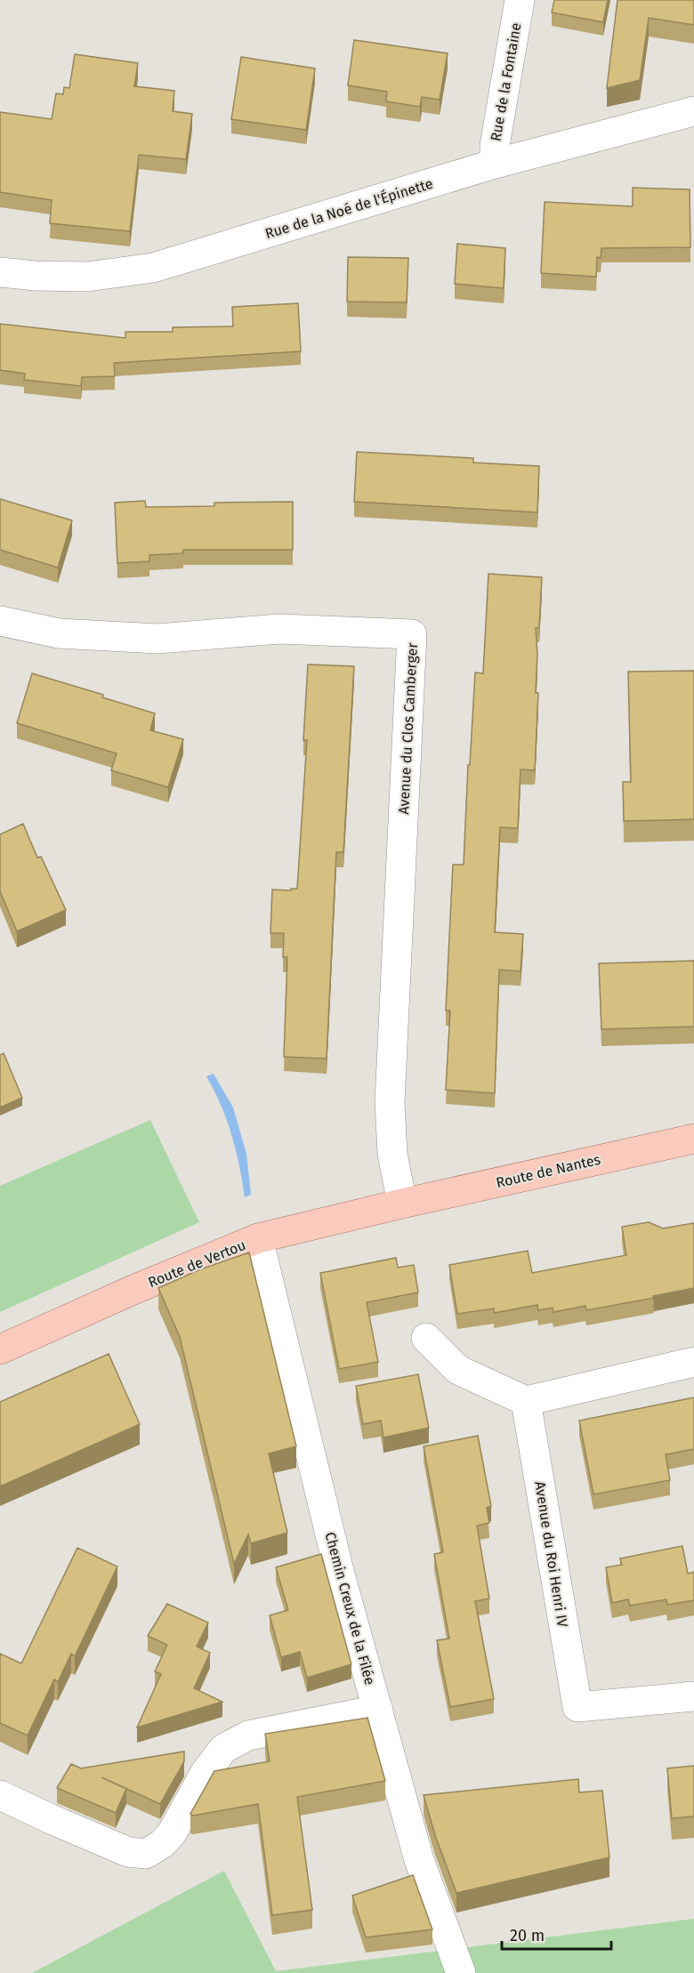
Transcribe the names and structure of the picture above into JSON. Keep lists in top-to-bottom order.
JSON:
{
  "streets": {
    "main road": ["Route de Nantes", "Route de Vertou"],
    "street": [
      "Rue de la Fontaine",
      "Rue de la Noé de l'Épinette",
      "Avenue du Clos Camberger",
      "Avenue du Roi Henri IV",
      "Chemin Creux de la Filée"
    ]
  },
  "crossings": [
    ["Rue de la Fontaine", "Rue de la Noé de l'Épinette"],
    ["Avenue du Clos Camberger", "Route de Nantes"],
    ["Avenue du Clos Camberger", "Route de Vertou"],
    ["Route de Nantes", "Route de Vertou"],
    ["Route de Vertou", "Chemin Creux de la Filée"]
  ],
  "scale_bar": "20 m"
}
